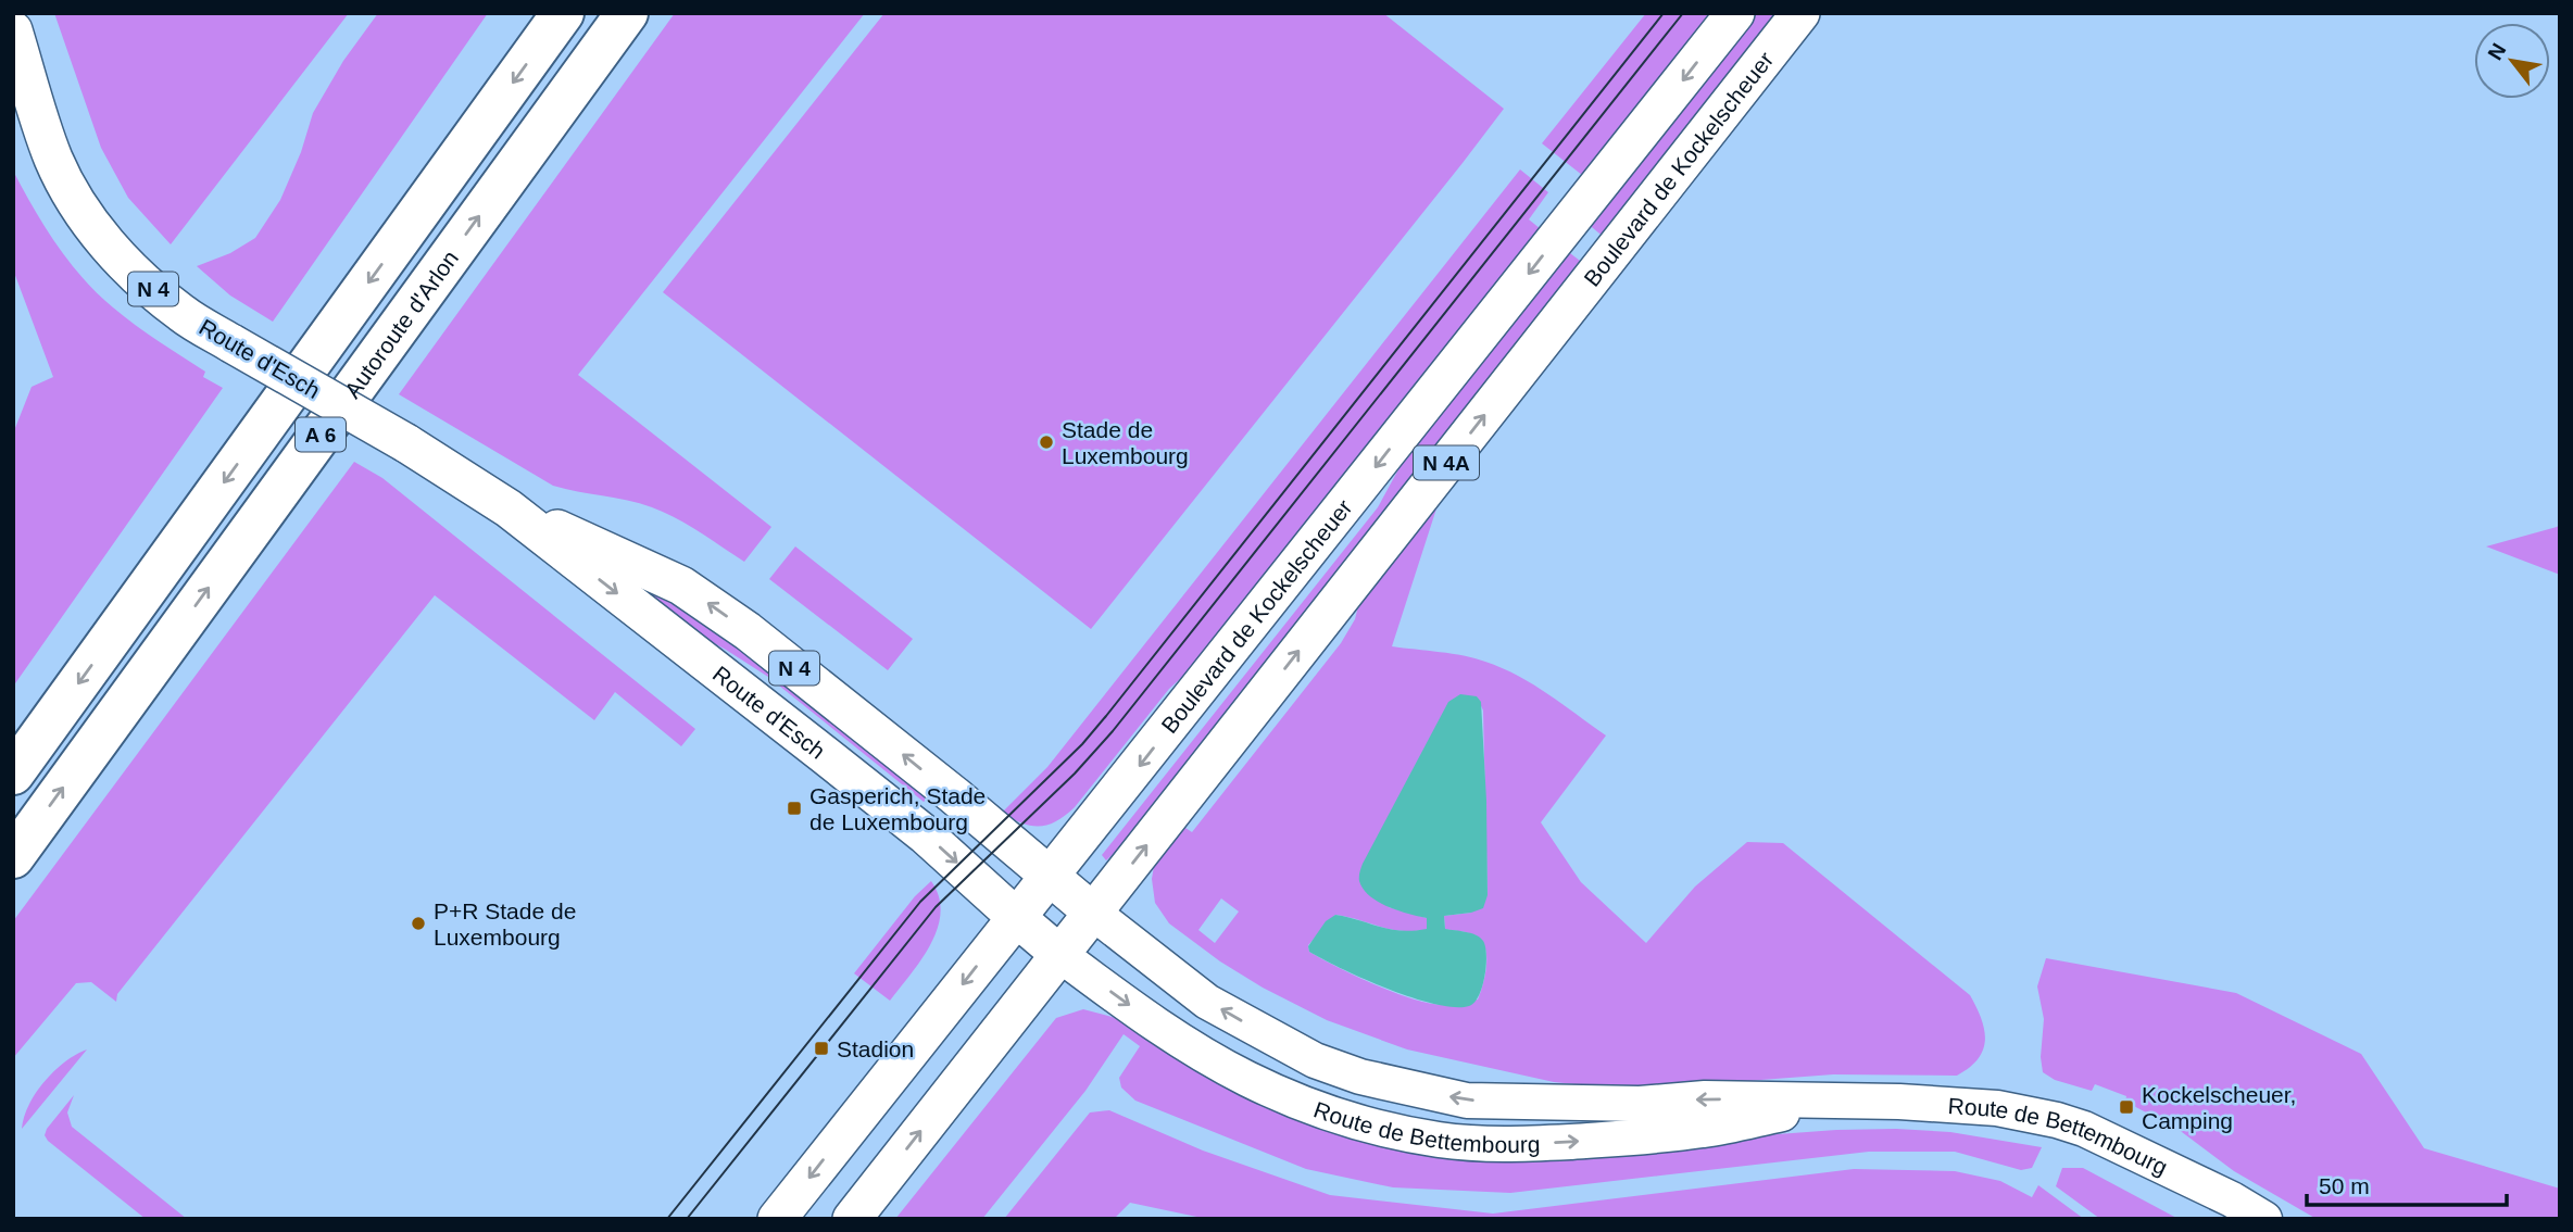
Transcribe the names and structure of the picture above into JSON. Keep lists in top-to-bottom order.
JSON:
{
  "streets": {
    "highway": ["Autoroute d'Arlon", "A 6"],
    "main road": [
      "Boulevard de Kockelscheuer",
      "N 4",
      "Route d'Esch",
      "N 4A",
      "Route de Bettembourg"
    ]
  },
  "crossings": [
    ["Boulevard de Kockelscheuer", "Route d'Esch"],
    ["Boulevard de Kockelscheuer", "Route de Bettembourg"],
    ["Route d'Esch", "Route de Bettembourg"]
  ],
  "places": {
    "other": ["Stade de Luxembourg", "P+R Stade de Luxembourg"],
    "transit": ["Gasperich, Stade de Luxembourg", "Stadion", "Kockelscheuer, Camping"]
  },
  "scale_bar": "50 m",
  "north": "top left"
}
